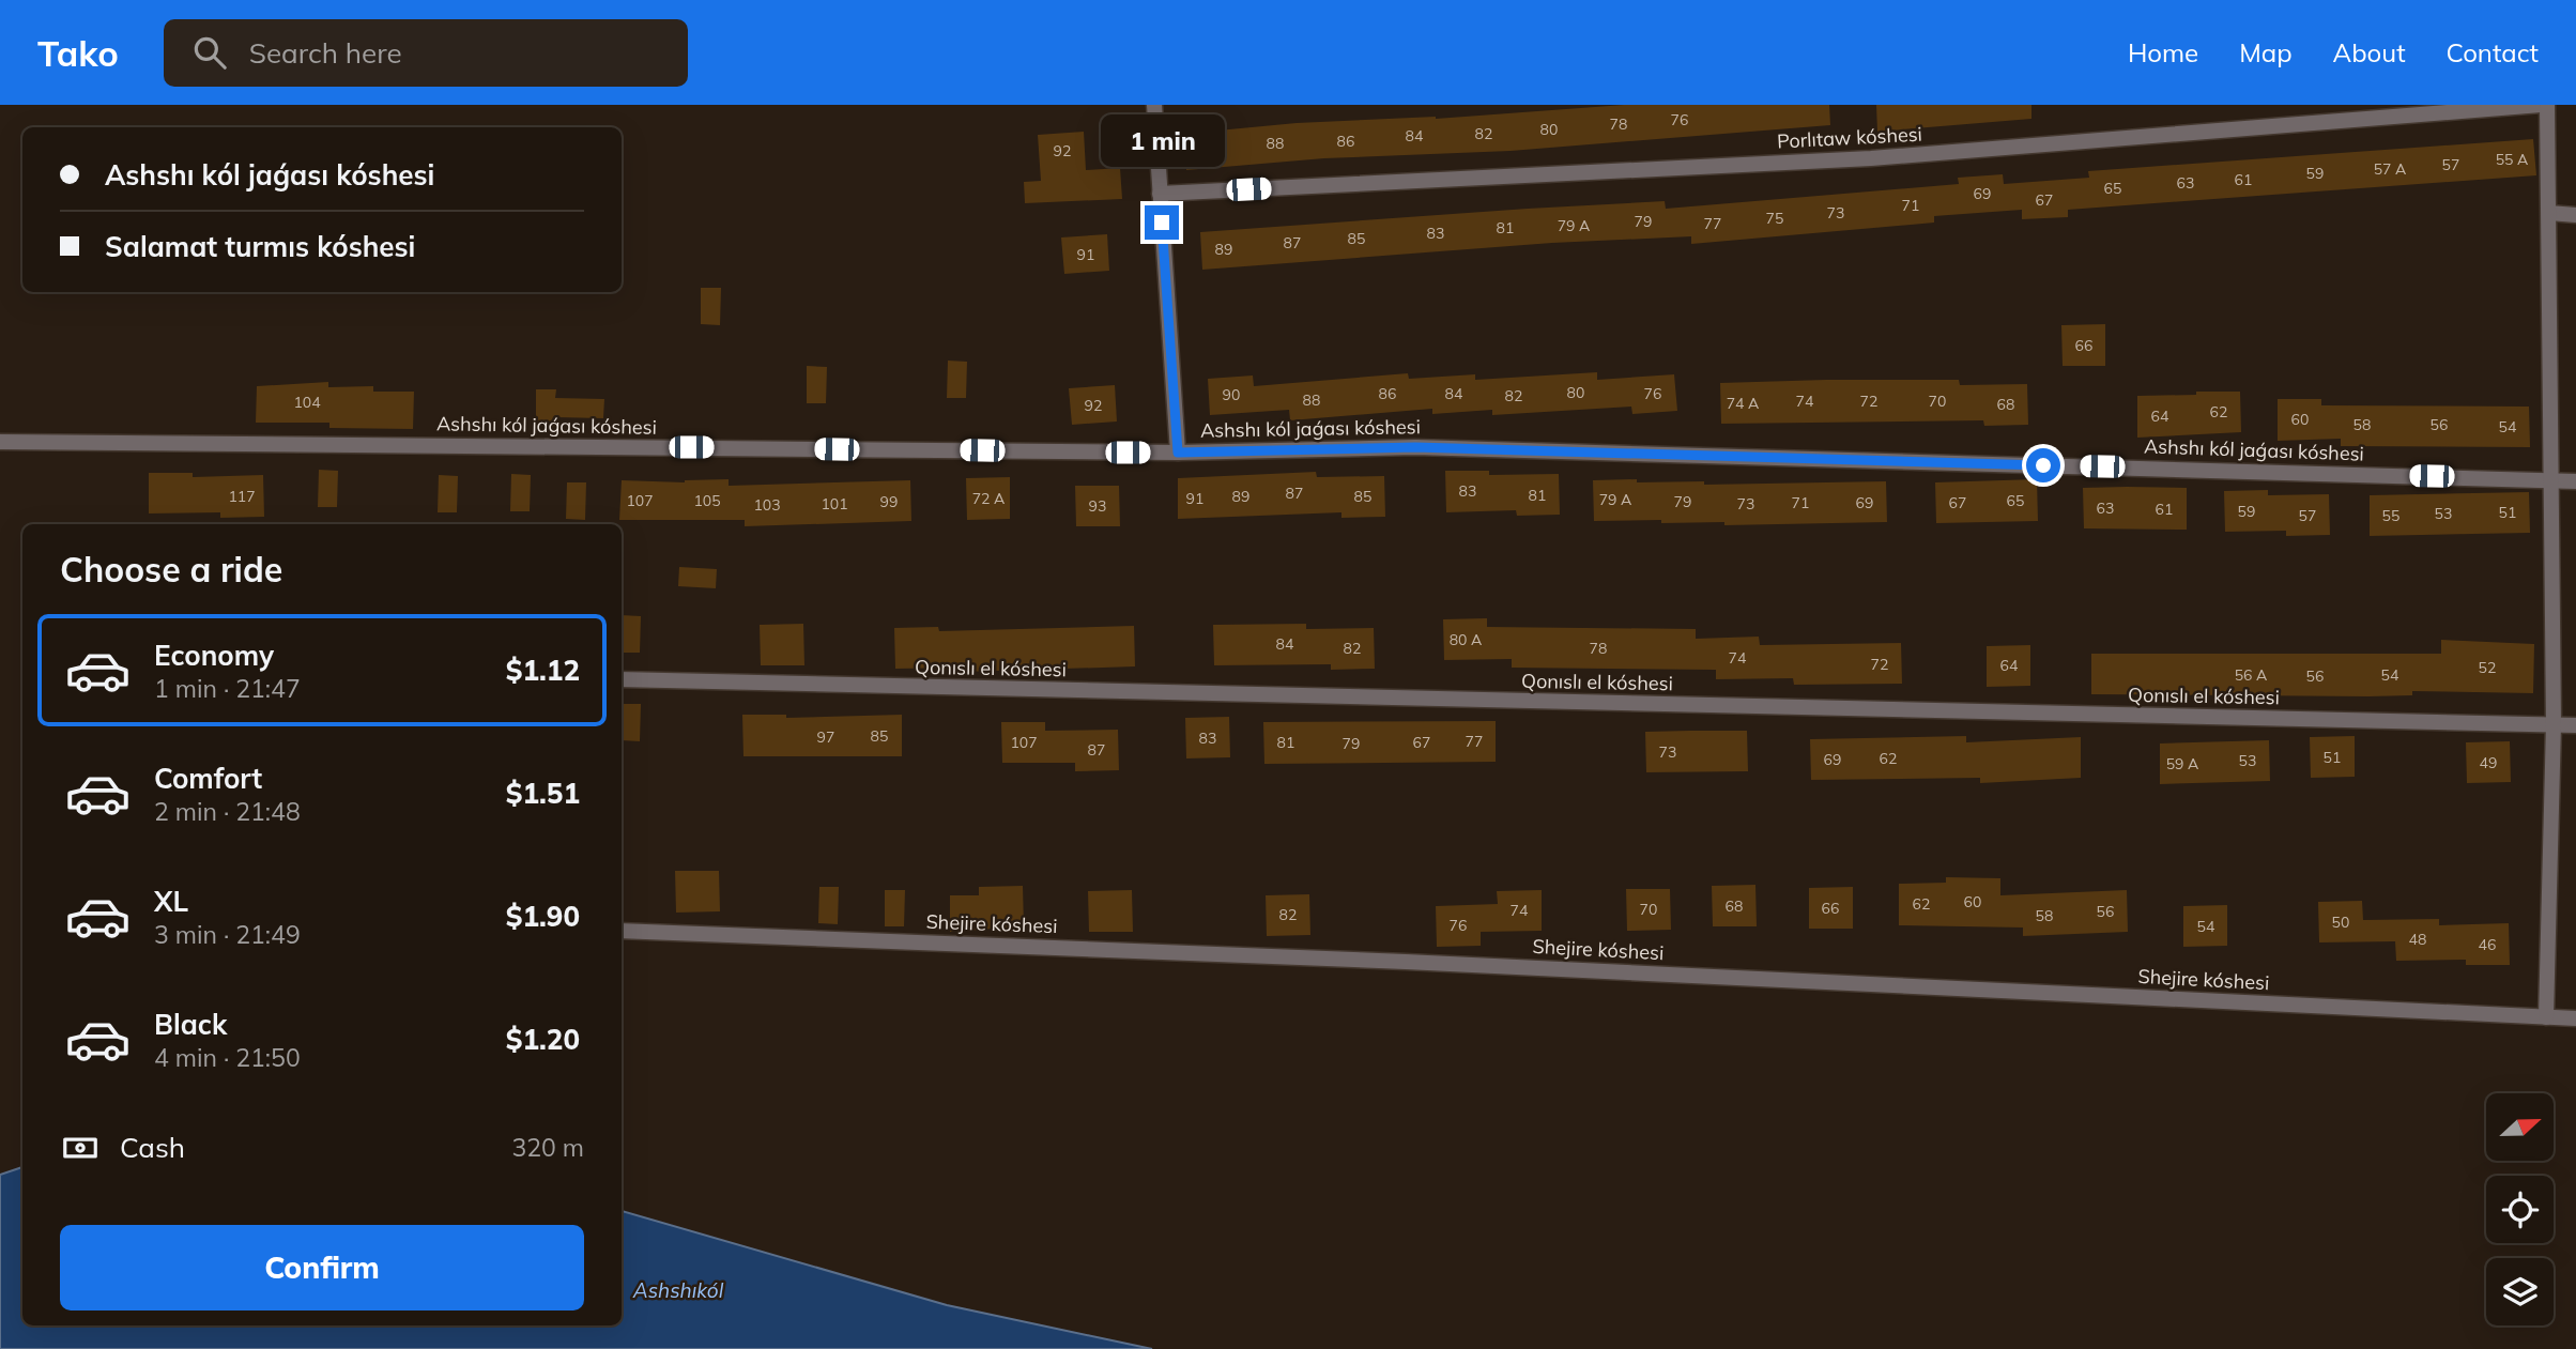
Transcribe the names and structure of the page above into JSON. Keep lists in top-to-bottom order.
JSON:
{
  "streets": {
    "street": [
      "Porlıtaw kóshesi",
      "Ashshı kól jaǵası kóshesi",
      "Qonıslı el kóshesi",
      "Shejire kóshesi"
    ]
  },
  "water": ["Ashshıkól"],
  "house_numbers": [
    "76",
    "78",
    "80",
    "82",
    "84",
    "86",
    "88",
    "92",
    "55 А",
    "57",
    "57 А",
    "59",
    "61",
    "63",
    "65",
    "69",
    "67",
    "71",
    "73",
    "75",
    "79",
    "77",
    "79 А",
    "81",
    "83",
    "85",
    "87",
    "89",
    "91",
    "66",
    "80",
    "86",
    "84",
    "76",
    "90",
    "82",
    "88",
    "74",
    "72",
    "70",
    "104",
    "74 А",
    "68",
    "92",
    "62",
    "64",
    "60",
    "58",
    "56",
    "54",
    "83",
    "87",
    "81",
    "117",
    "89",
    "85",
    "72 А",
    "91",
    "79 А",
    "107",
    "105",
    "65",
    "99",
    "79",
    "71",
    "69",
    "67",
    "101",
    "73",
    "103",
    "93",
    "63",
    "61",
    "59",
    "51",
    "53",
    "57",
    "55",
    "80 А",
    "84",
    "82",
    "78",
    "74",
    "72",
    "64",
    "52",
    "56 А",
    "54",
    "56",
    "85",
    "97",
    "83",
    "77",
    "107",
    "81",
    "67",
    "79",
    "87",
    "73",
    "51",
    "62",
    "69",
    "53",
    "49",
    "59 А",
    "60",
    "62",
    "68",
    "66",
    "70",
    "74",
    "56",
    "82",
    "58",
    "50",
    "76",
    "54",
    "48",
    "46"
  ],
  "north": "right",
  "page": {
    "header": "Tako",
    "search": "Search here",
    "nav": [
      "Home",
      "Map",
      "About",
      "Contact"
    ],
    "bubble": "1 min",
    "banner": ["Ashshı kól jaǵası kóshesi", "Salamat turmıs kóshesi"],
    "heading": "Choose a ride",
    "list": [
      {
        "name": "Economy",
        "note": "1 min · 21:47",
        "value": "$1.12"
      },
      {
        "name": "Comfort",
        "note": "2 min · 21:48",
        "value": "$1.51"
      },
      {
        "name": "XL",
        "note": "3 min · 21:49",
        "value": "$1.90"
      },
      {
        "name": "Black",
        "note": "4 min · 21:50",
        "value": "$1.20"
      }
    ],
    "pay": ["Cash", "320 m"],
    "buttons": "Confirm"
  }
}
